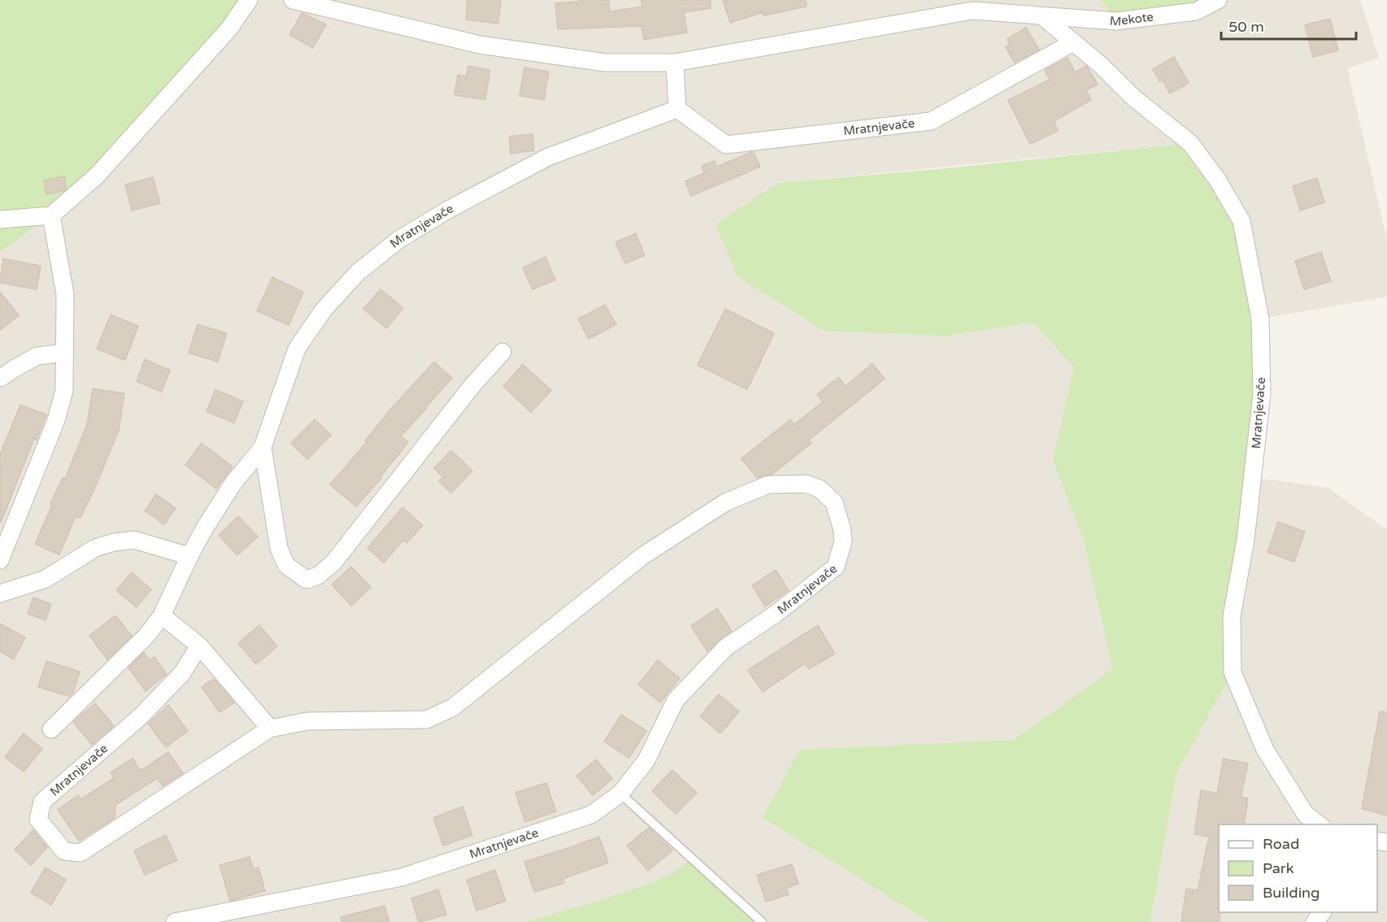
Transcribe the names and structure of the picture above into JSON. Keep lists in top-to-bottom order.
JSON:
{
  "streets": {
    "street": ["Mekote", "Mratnjevače"]
  },
  "crossings": [
    ["Mekote", "Mratnjevače"]
  ],
  "legend": ["Road", "Park", "Building"],
  "scale_bar": "50 m"
}
